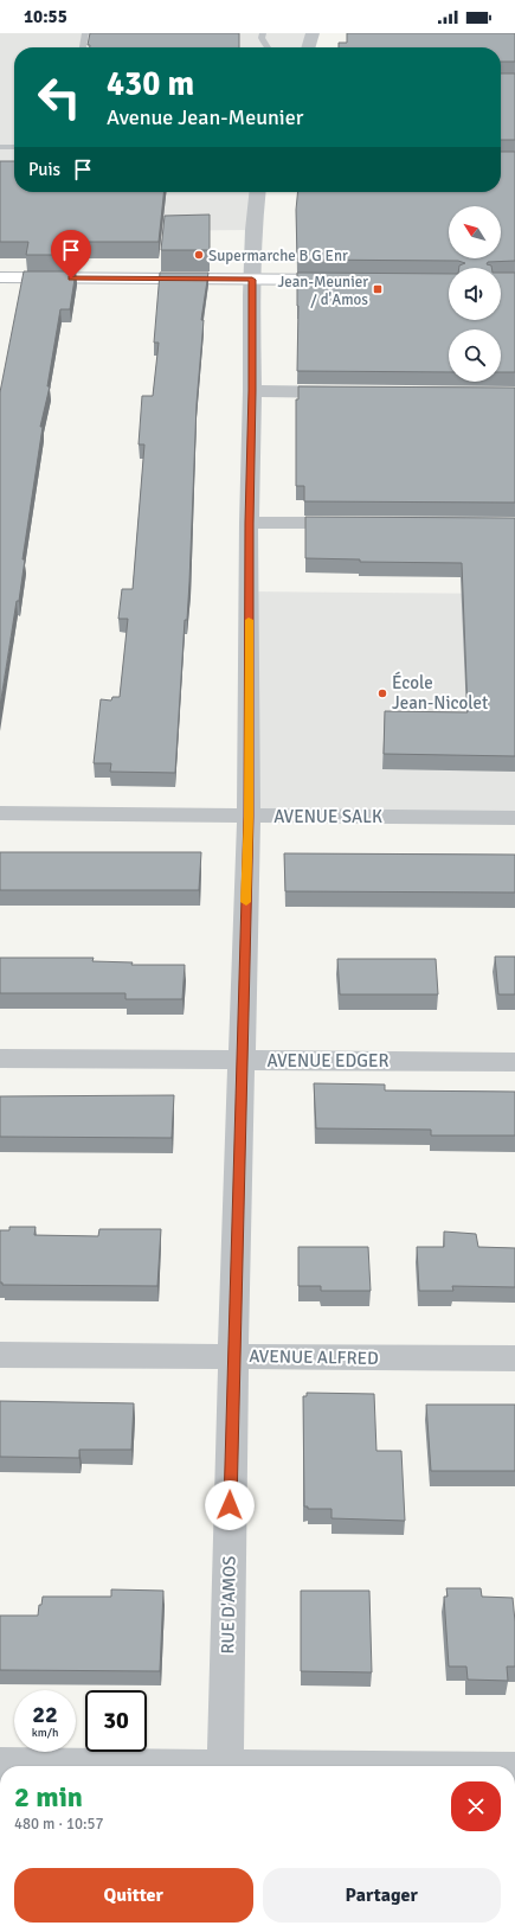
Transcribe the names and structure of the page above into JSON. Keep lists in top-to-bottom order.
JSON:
{
  "streets": {
    "street": [
      "AVENUE SALK",
      "AVENUE EDGER",
      "AVENUE ALFRED",
      "RUE D'AMOS"
    ]
  },
  "crossings": [
    ["AVENUE SALK", "RUE D'AMOS"],
    ["AVENUE EDGER", "RUE D'AMOS"],
    ["AVENUE ALFRED", "RUE D'AMOS"]
  ],
  "places": {
    "other": ["Supermarche B G Enr", "École Jean-Nicolet"],
    "transit": ["Jean-Meunier / d'Amos"]
  },
  "north": "top left",
  "page": {
    "status": "10:55",
    "turn": ["430 m", "Avenue Jean-Meunier"],
    "then": "Puis",
    "speed": "22 km/h",
    "limit": "30",
    "heading": ["2 min", "480 m · 10:57"],
    "buttons": ["Quitter", "Partager"]
  }
}
